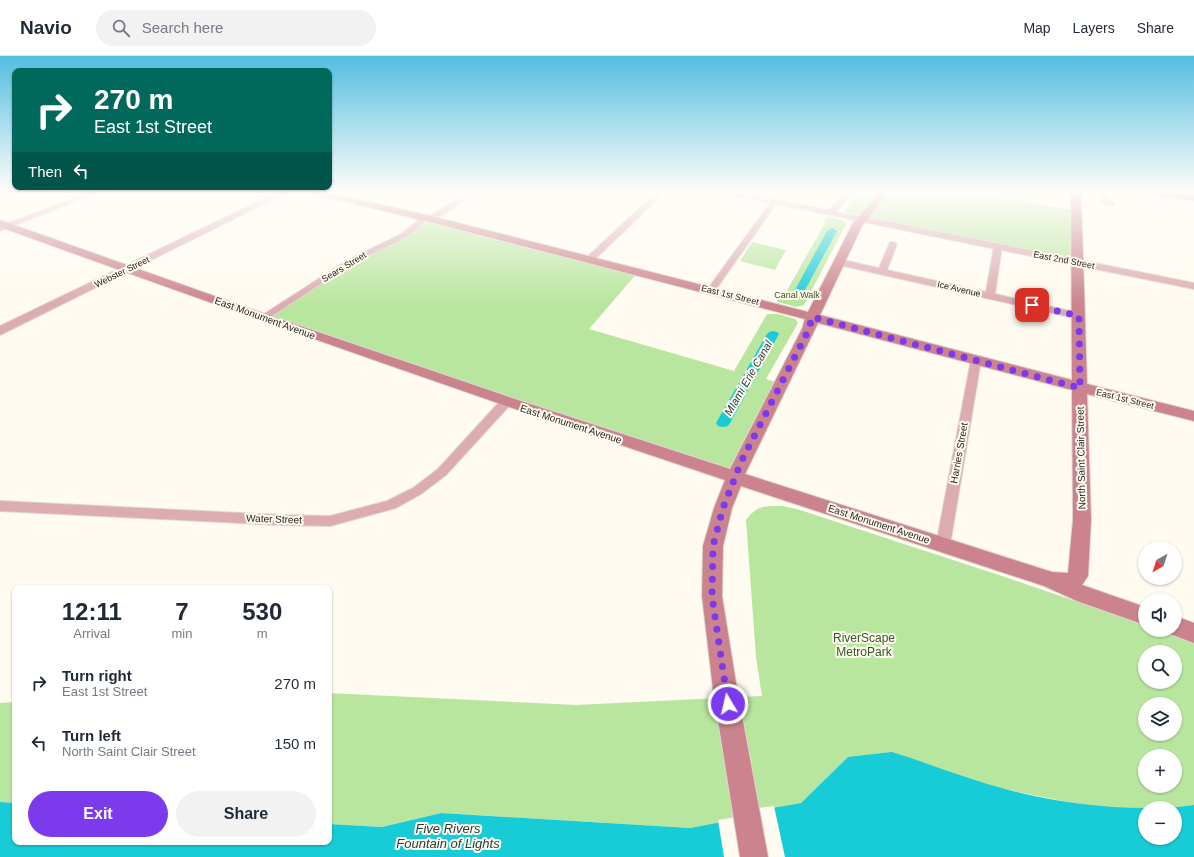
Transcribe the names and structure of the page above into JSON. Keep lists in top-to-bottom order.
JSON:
{
  "streets": {
    "main road": ["East 1st Street", "East Monument Avenue", "North Saint Clair Street"],
    "street": [
      "East 2nd Street",
      "Sears Street",
      "Webster Street",
      "Ice Avenue",
      "Harries Street",
      "Water Street"
    ]
  },
  "crossings": [
    ["East 2nd Street", "North Saint Clair Street"],
    ["Sears Street", "East Monument Avenue"],
    ["Webster Street", "East Monument Avenue"],
    ["Ice Avenue", "North Saint Clair Street"],
    ["East 1st Street", "Harries Street"],
    ["East 1st Street", "North Saint Clair Street"],
    ["East Monument Avenue", "Harries Street"],
    ["East Monument Avenue", "North Saint Clair Street"],
    ["East Monument Avenue", "Water Street"]
  ],
  "water": ["MIami Erie Canal", "Five Rivers Fountain of Lights"],
  "parks": ["Canal Walk", "RiverScape MetroPark"],
  "north": "bottom left",
  "page": {
    "header": "Navio",
    "search": "Search here",
    "nav": ["Map", "Layers", "Share"],
    "turn": ["270 m", "East 1st Street"],
    "then": "Then",
    "map_buttons": ["+", "−"],
    "eta": [
      "12:11",
      "Arrival",
      "7",
      "min",
      "530",
      "m"
    ],
    "list": [
      {
        "name": "Turn right",
        "note": "East 1st Street",
        "value": "270 m"
      },
      {
        "name": "Turn left",
        "note": "North Saint Clair Street",
        "value": "150 m"
      }
    ],
    "buttons": ["Exit", "Share"]
  }
}
